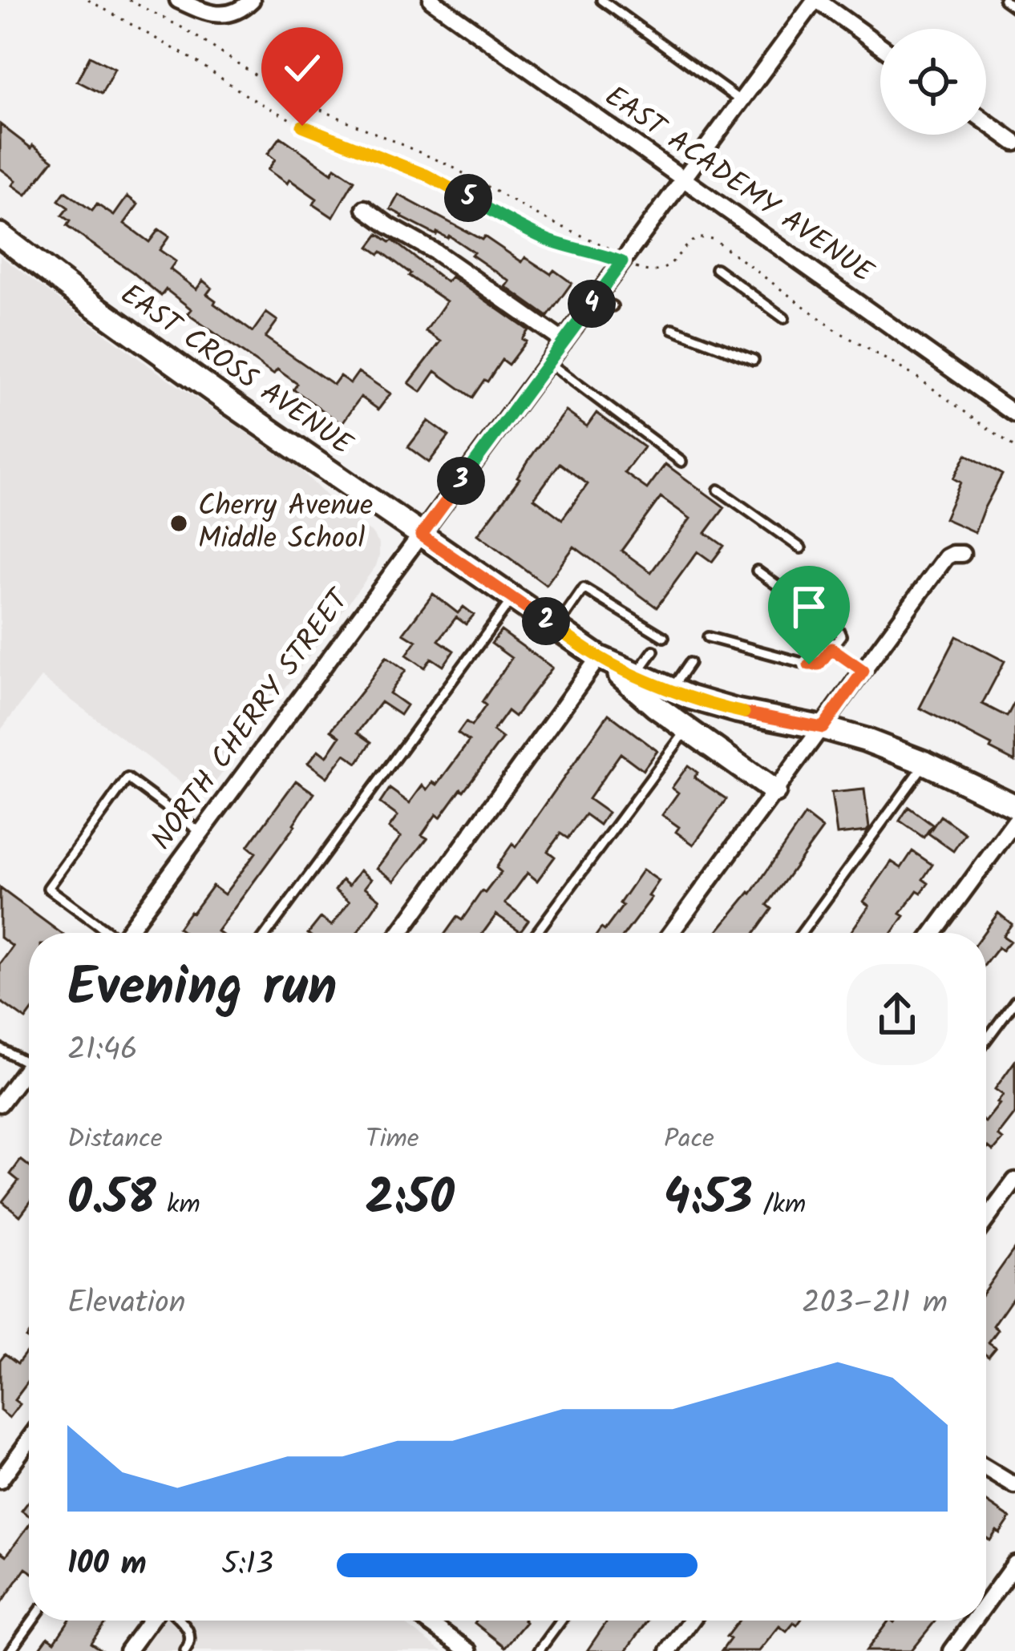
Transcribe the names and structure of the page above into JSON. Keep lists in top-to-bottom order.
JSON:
{
  "streets": {
    "street": ["EAST ACADEMY AVENUE", "EAST CROSS AVENUE", "NORTH CHERRY STREET"]
  },
  "crossings": [
    ["EAST ACADEMY AVENUE", "NORTH CHERRY STREET"],
    ["EAST CROSS AVENUE", "NORTH CHERRY STREET"]
  ],
  "places": ["Cherry Avenue Middle School"],
  "page": {
    "pins": [
      "5",
      "4",
      "3",
      "2"
    ],
    "heading": ["Evening run", "21:46"],
    "stats": [
      ["Distance", "0.58 km"],
      ["Time", "2:50"],
      ["Pace", "4:53 /km"]
    ],
    "chart": ["Elevation", "203–211 m"],
    "list": [
      {
        "name": "100 m",
        "note": "5:13"
      }
    ]
  }
}
